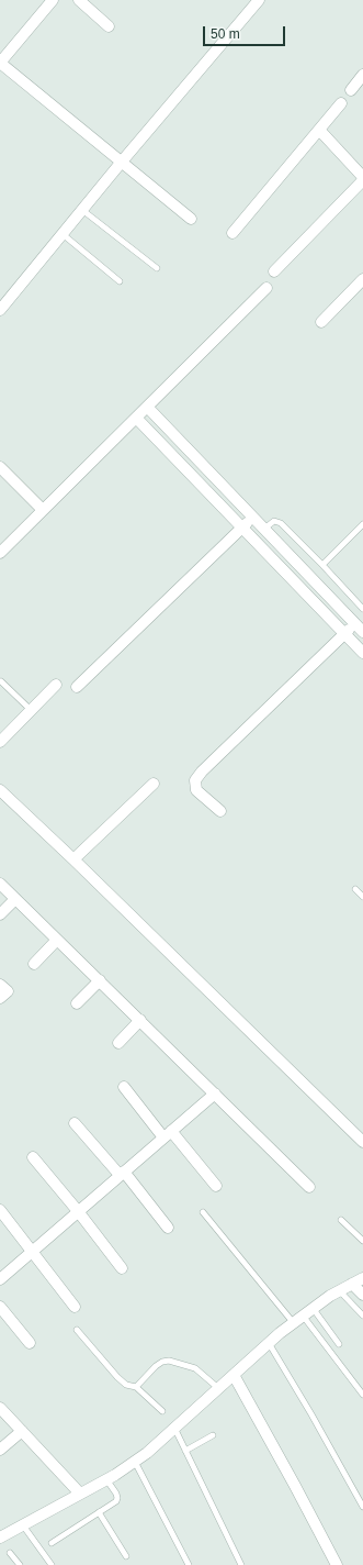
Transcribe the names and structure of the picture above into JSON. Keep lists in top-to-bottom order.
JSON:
{
  "scale_bar": "50 m"
}
